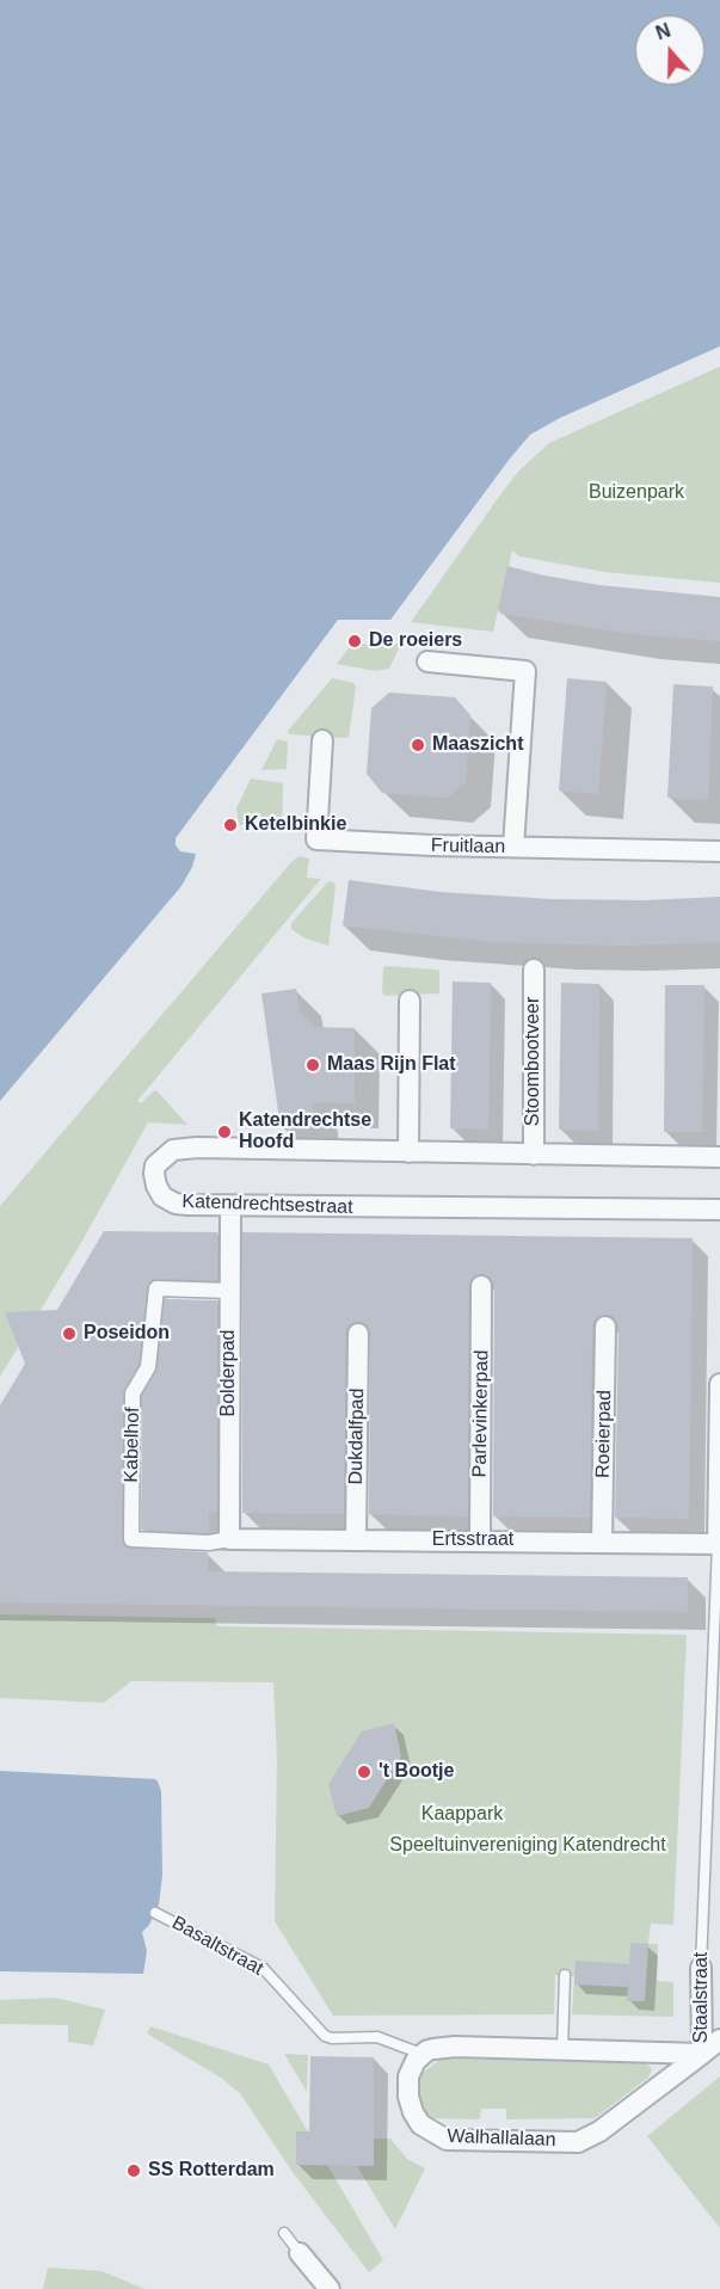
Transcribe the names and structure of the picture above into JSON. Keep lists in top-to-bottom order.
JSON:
{
  "streets": {
    "street": [
      "Fruitlaan",
      "Stoombootveer",
      "Katendrechtsestraat",
      "Bolderpad",
      "Parlevinkerpad",
      "Roeierpad",
      "Dukdalfpad",
      "Kabelhof",
      "Ertsstraat",
      "Staalstraat",
      "Walhallalaan"
    ],
    "lane": ["Basaltstraat"]
  },
  "crossings": [
    ["Stoombootveer", "Katendrechtsestraat"],
    ["Katendrechtsestraat", "Bolderpad"],
    ["Bolderpad", "Kabelhof"],
    ["Bolderpad", "Ertsstraat"],
    ["Parlevinkerpad", "Ertsstraat"],
    ["Roeierpad", "Ertsstraat"],
    ["Dukdalfpad", "Ertsstraat"],
    ["Kabelhof", "Ertsstraat"],
    ["Ertsstraat", "Staalstraat"],
    ["Basaltstraat", "Walhallalaan"],
    ["Staalstraat", "Walhallalaan"]
  ],
  "parks": ["Buizenpark", "Kaappark", "Speeltuinvereniging Katendrecht"],
  "places": [
    "De roeiers",
    "Maaszicht",
    "Ketelbinkie",
    "Maas Rijn Flat",
    "Katendrechtse Hoofd",
    "Poseidon",
    "'t Bootje",
    "SS Rotterdam"
  ],
  "north": "top"
}
